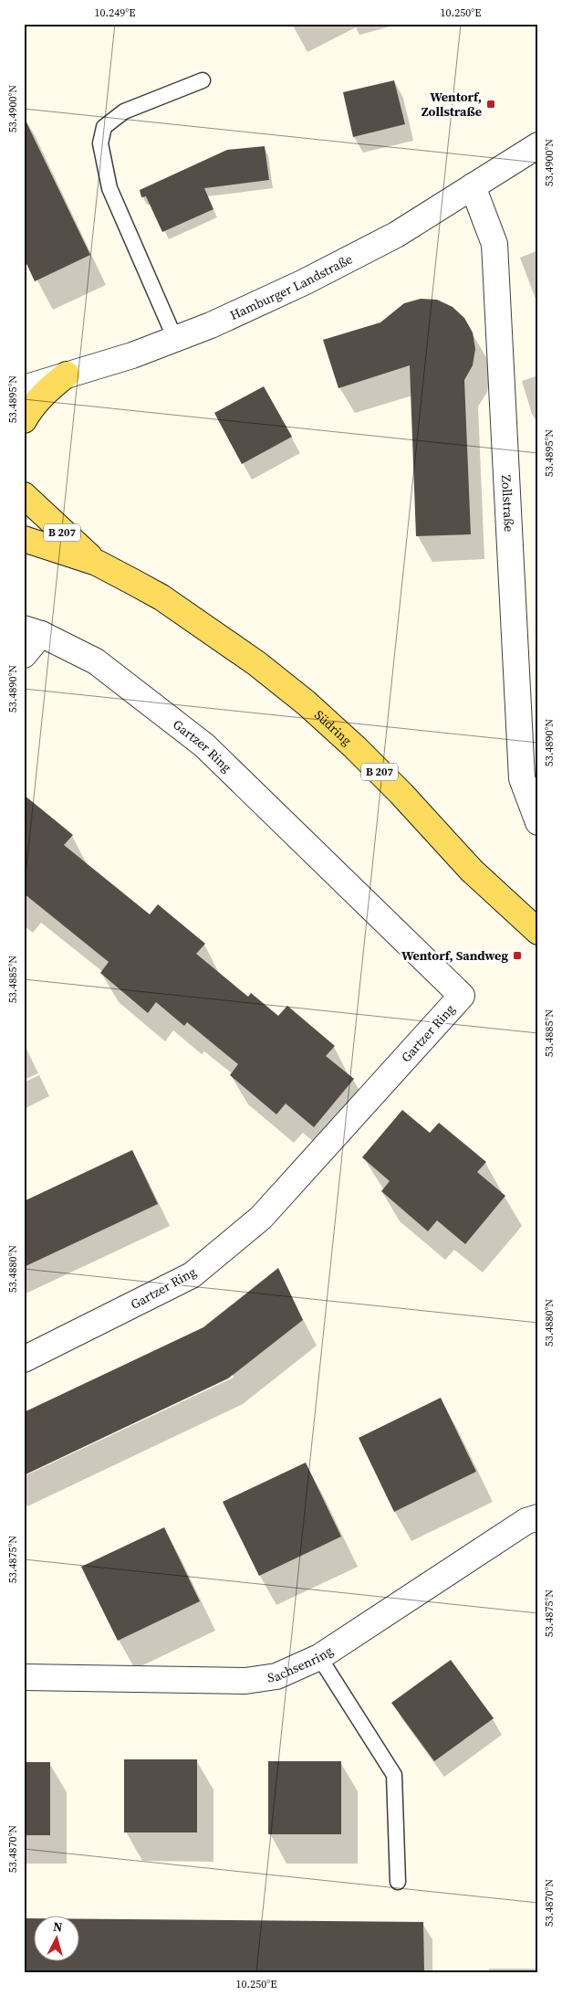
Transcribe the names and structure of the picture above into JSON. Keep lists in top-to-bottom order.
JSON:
{
  "streets": {
    "main road": ["B 207", "Südring"],
    "street": [
      "Hamburger Landstraße",
      "Zollstraße",
      "Gartzer Ring",
      "Sachsenring"
    ]
  },
  "crossings": [
    ["Hamburger Landstraße", "Zollstraße"]
  ],
  "places": {
    "transit": ["Wentorf, Zollstraße", "Wentorf, Sandweg"]
  },
  "north": "top",
  "coordinates": [
    "10.249°E",
    "10.250°E",
    "53.4900°N",
    "53.4895°N",
    "53.4890°N",
    "53.4885°N",
    "53.4880°N",
    "53.4875°N",
    "53.4870°N"
  ]
}
